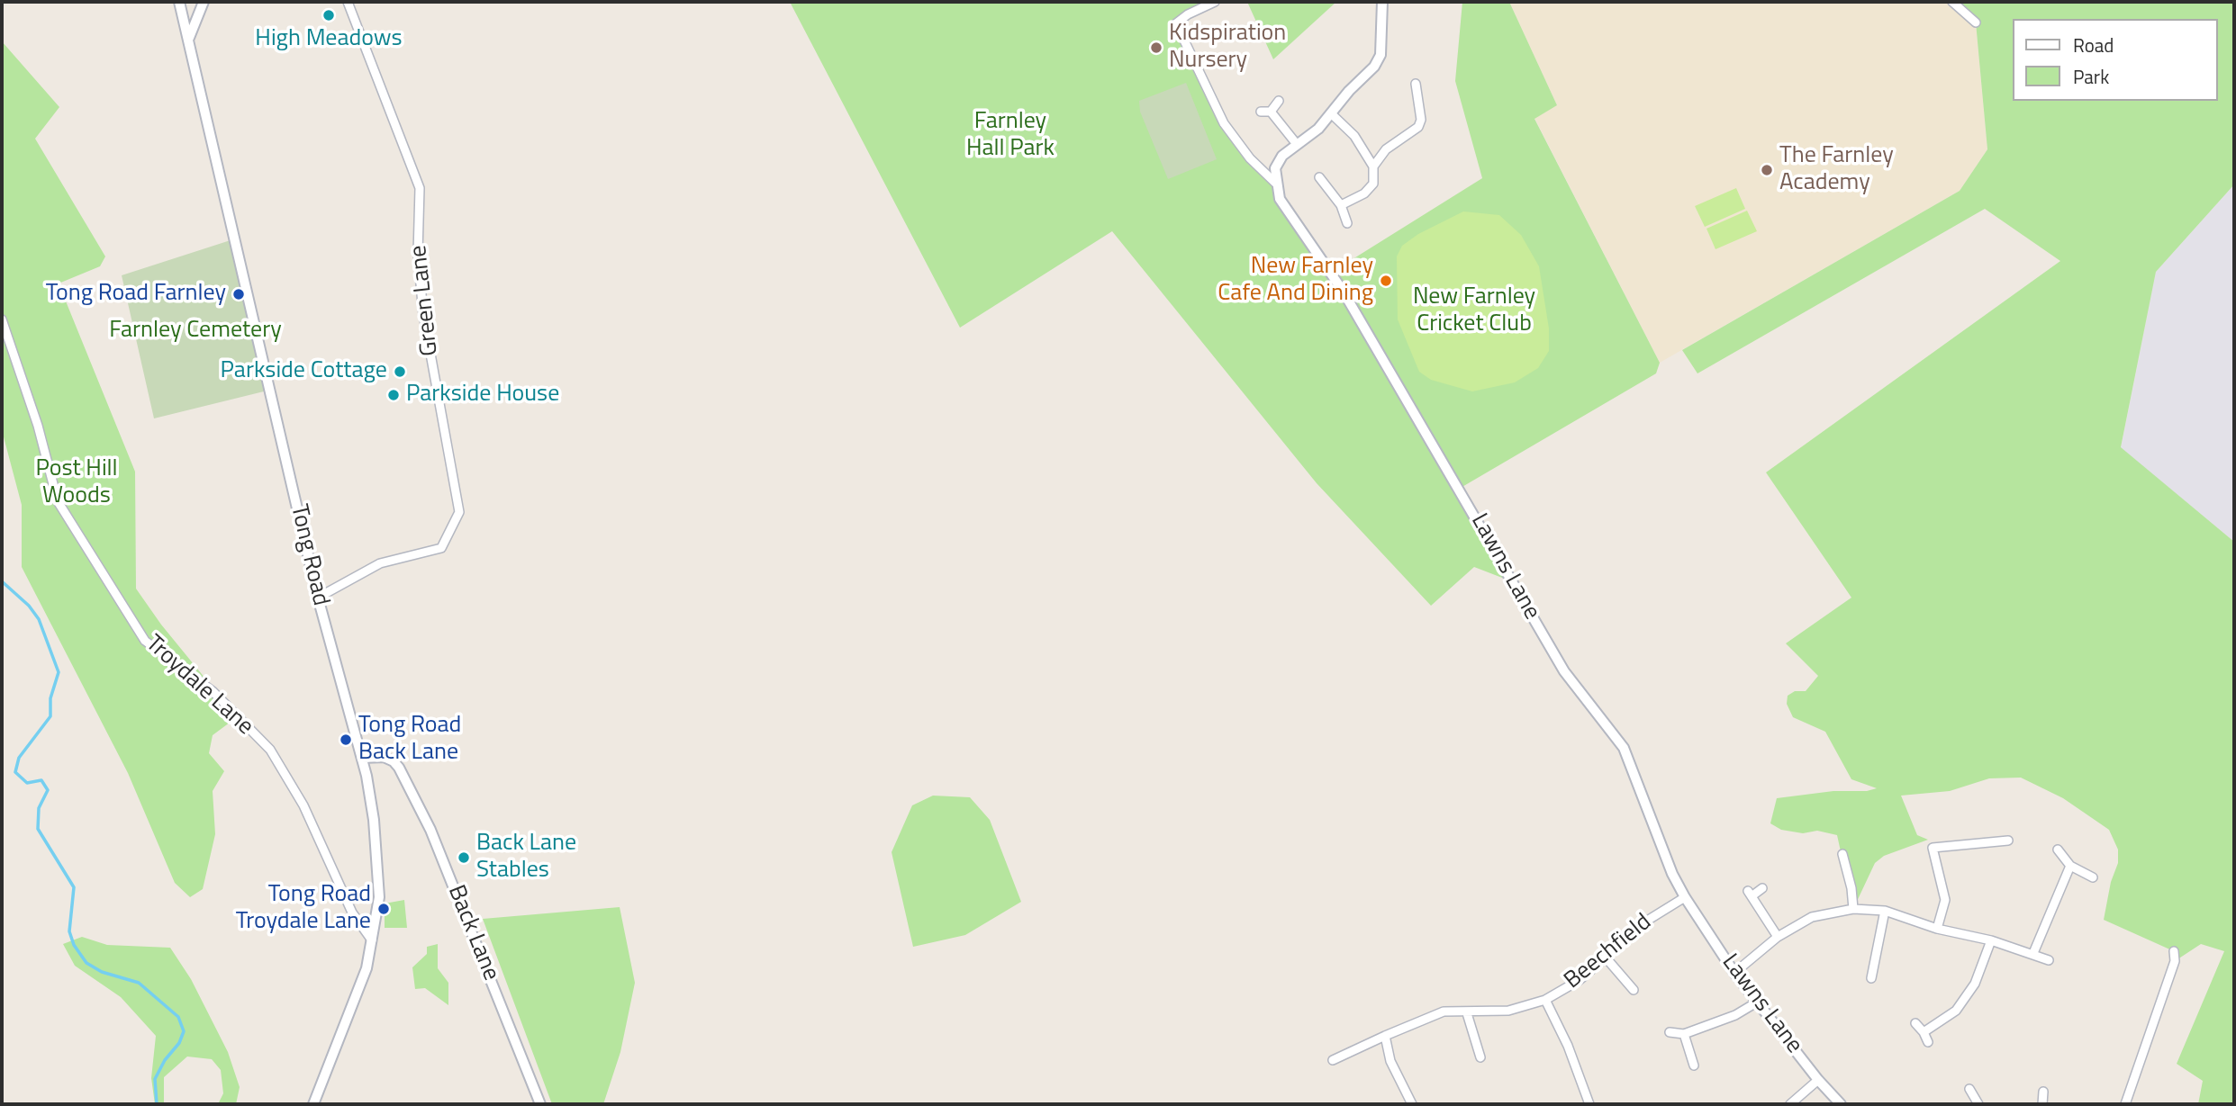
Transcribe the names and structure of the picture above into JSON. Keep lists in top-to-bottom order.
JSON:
{
  "streets": {
    "street": [
      "Green Lane",
      "Tong Road",
      "Lawns Lane",
      "Troydale Lane",
      "Back Lane",
      "Beechfield"
    ]
  },
  "crossings": [
    ["Green Lane", "Tong Road"],
    ["Tong Road", "Troydale Lane"],
    ["Tong Road", "Back Lane"],
    ["Lawns Lane", "Beechfield"]
  ],
  "parks": [
    "Farnley Hall Park",
    "New Farnley Cricket Club",
    "Farnley Cemetery",
    "Post Hill Woods"
  ],
  "places": [
    "High Meadows",
    "Kidspiration Nursery",
    "The Farnley Academy",
    "New Farnley Cafe And Dining",
    "Tong Road Farnley",
    "Parkside Cottage",
    "Parkside House",
    "Tong Road Back Lane",
    "Back Lane Stables",
    "Tong Road Troydale Lane"
  ],
  "legend": ["Road", "Park"]
}
